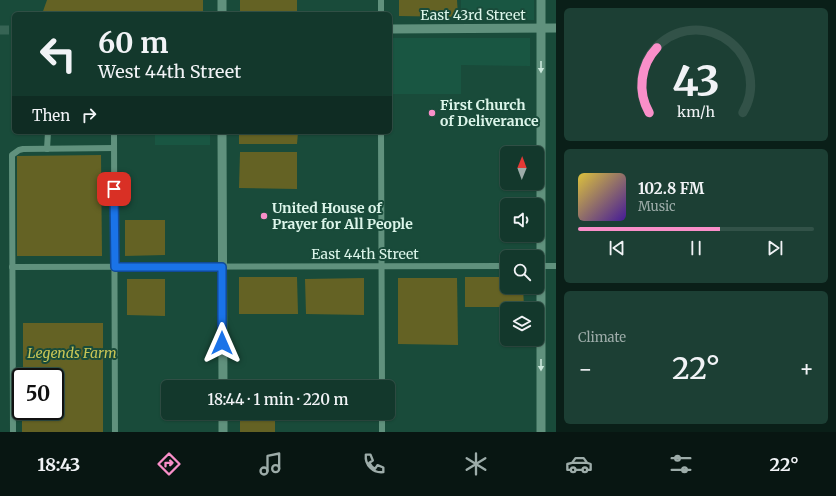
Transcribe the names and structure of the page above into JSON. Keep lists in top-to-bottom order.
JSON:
{
  "streets": {
    "street": ["East 43rd Street", "East 44th Street"]
  },
  "parks": ["Legends Farm"],
  "places": ["First Church of Deliverance", "United House of Prayer for All People"],
  "north": "top",
  "page": {
    "turn": ["60 m", "West 44th Street"],
    "then": "Then",
    "song": ["102.8 FM", "Music"],
    "tile": "Climate",
    "heat": ["−", "22°", "+"],
    "limit": "50",
    "trip": "18:44 · 1 min · 220 m",
    "tabs": ["18:43", "22°"],
    "gauge": ["43", "km/h"]
  }
}
